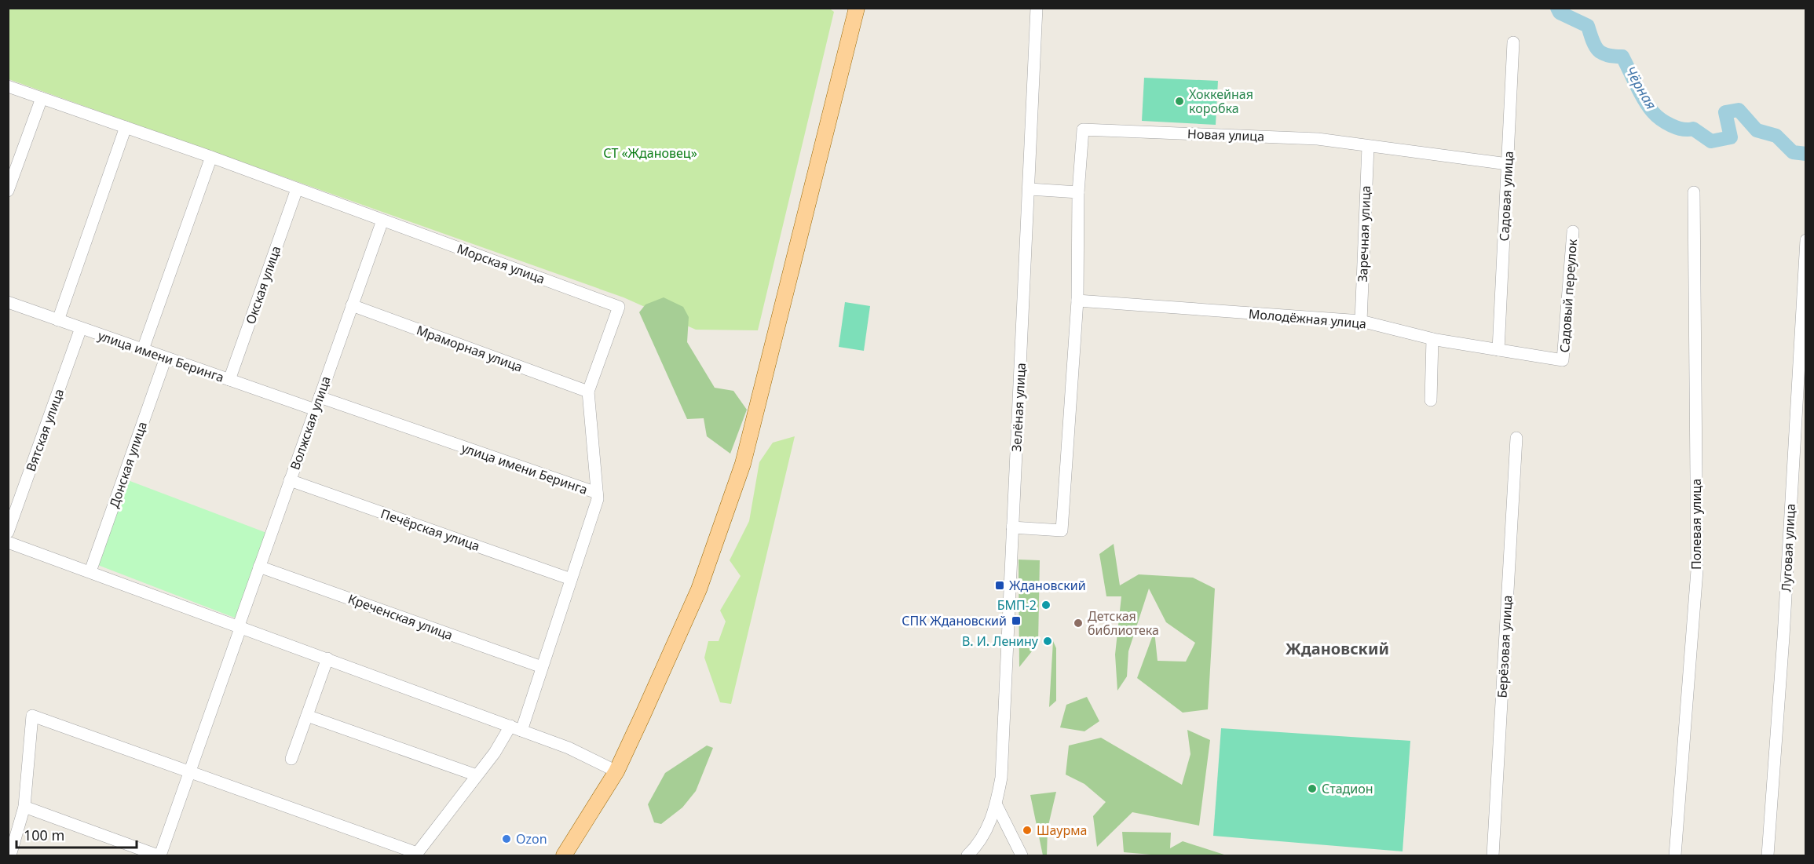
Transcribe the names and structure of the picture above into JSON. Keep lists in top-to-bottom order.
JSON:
{
  "streets": {
    "street": [
      "Новая улица",
      "Садовая улица",
      "Заречная улица",
      "Морская улица",
      "Окская улица",
      "Садовый переулок",
      "Молодёжная улица",
      "Мраморная улица",
      "улица имени Беринга",
      "Зелёная улица",
      "Волжская улица",
      "Вятская улица",
      "Донская улица",
      "Полевая улица",
      "Печёрская улица",
      "Луговая улица",
      "Креченская улица",
      "Берёзовая улица"
    ]
  },
  "crossings": [
    ["Новая улица", "Садовая улица"],
    ["Новая улица", "Заречная улица"],
    ["Садовая улица", "Молодёжная улица"],
    ["Заречная улица", "Молодёжная улица"],
    ["Морская улица", "Окская улица"],
    ["Морская улица", "Мраморная улица"],
    ["Морская улица", "Волжская улица"],
    ["Окская улица", "улица имени Беринга"],
    ["Садовый переулок", "Молодёжная улица"],
    ["Мраморная улица", "Волжская улица"],
    ["улица имени Беринга", "Волжская улица"],
    ["улица имени Беринга", "Вятская улица"],
    ["улица имени Беринга", "Донская улица"],
    ["Волжская улица", "Печёрская улица"],
    ["Волжская улица", "Креченская улица"]
  ],
  "districts": ["Ждановский"],
  "water": ["Чёрная"],
  "parks": ["СТ «Ждановец»"],
  "places": {
    "other": [
      "Хоккейная коробка",
      "БМП-2",
      "Детская библиотека",
      "В. И. Ленину",
      "Стадион",
      "Шаурма",
      "Ozon"
    ],
    "transit": ["Ждановский", "СПК Ждановский"]
  },
  "scale_bar": "100 m"
}
